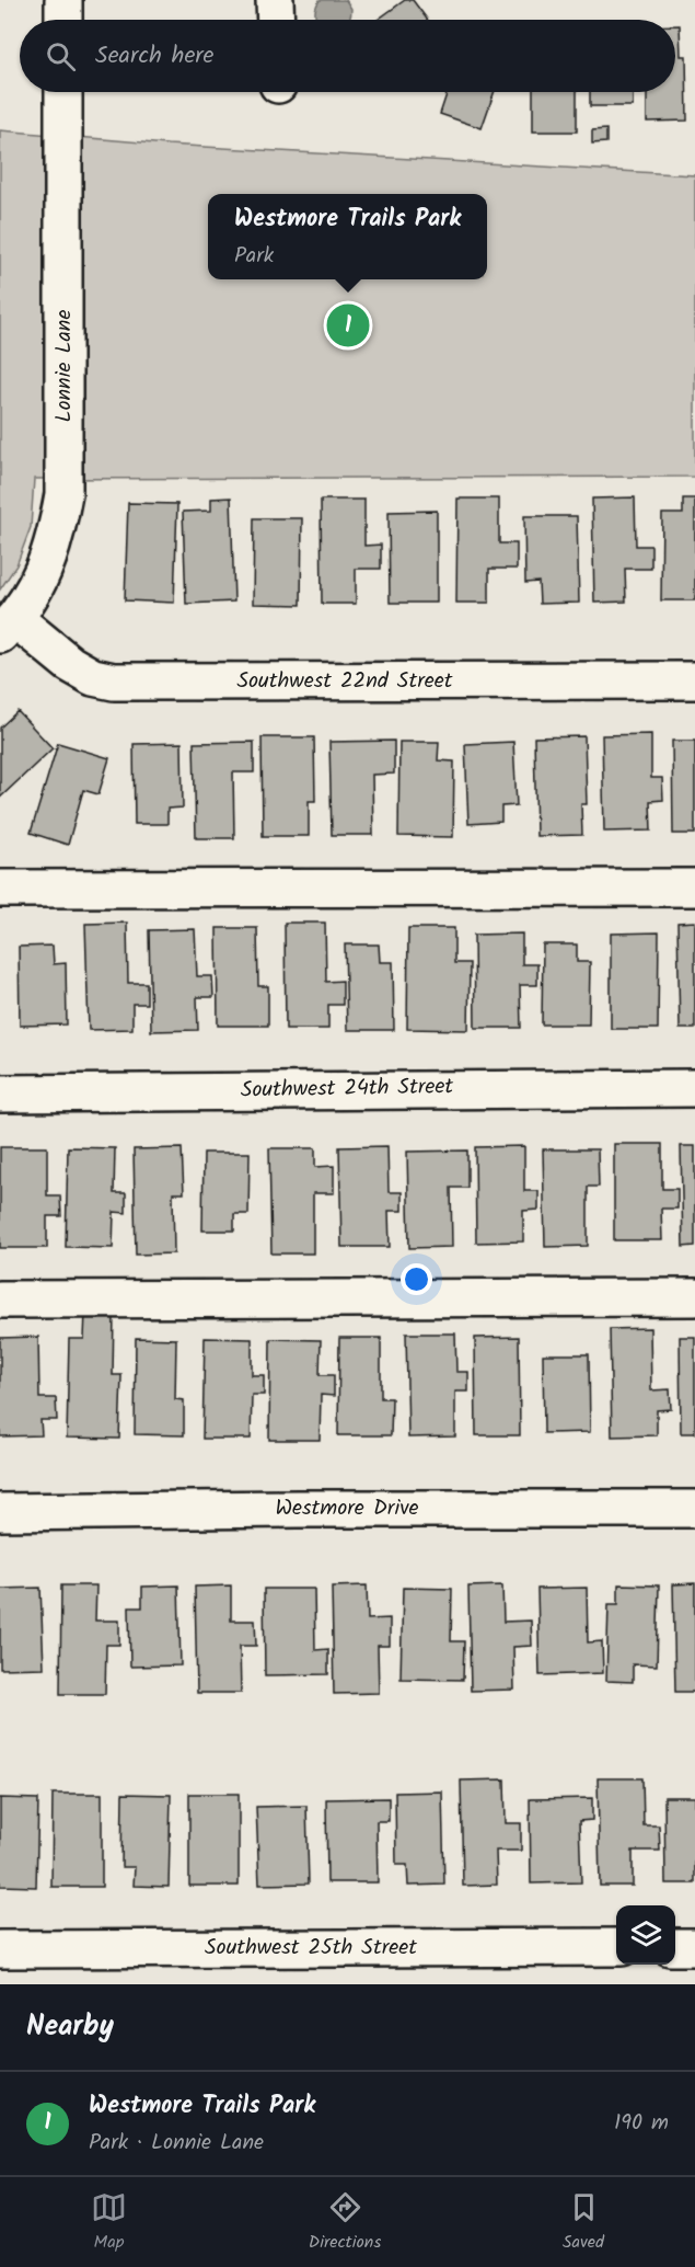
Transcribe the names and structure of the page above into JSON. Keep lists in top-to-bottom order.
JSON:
{
  "streets": {
    "street": [
      "Lonnie Lane",
      "Southwest 22nd Street",
      "Southwest 24th Street",
      "Westmore Drive",
      "Southwest 25th Street"
    ]
  },
  "crossings": [
    ["Lonnie Lane", "Southwest 22nd Street"]
  ],
  "page": {
    "search": "Search here",
    "popup": ["Westmore Trails Park", "Park"],
    "pins": "1",
    "heading": "Nearby",
    "list": [
      {
        "mark": "1",
        "name": "Westmore Trails Park",
        "note": "Park · Lonnie Lane",
        "value": "190 m"
      }
    ],
    "nav": ["Map", "Directions", "Saved"]
  }
}
